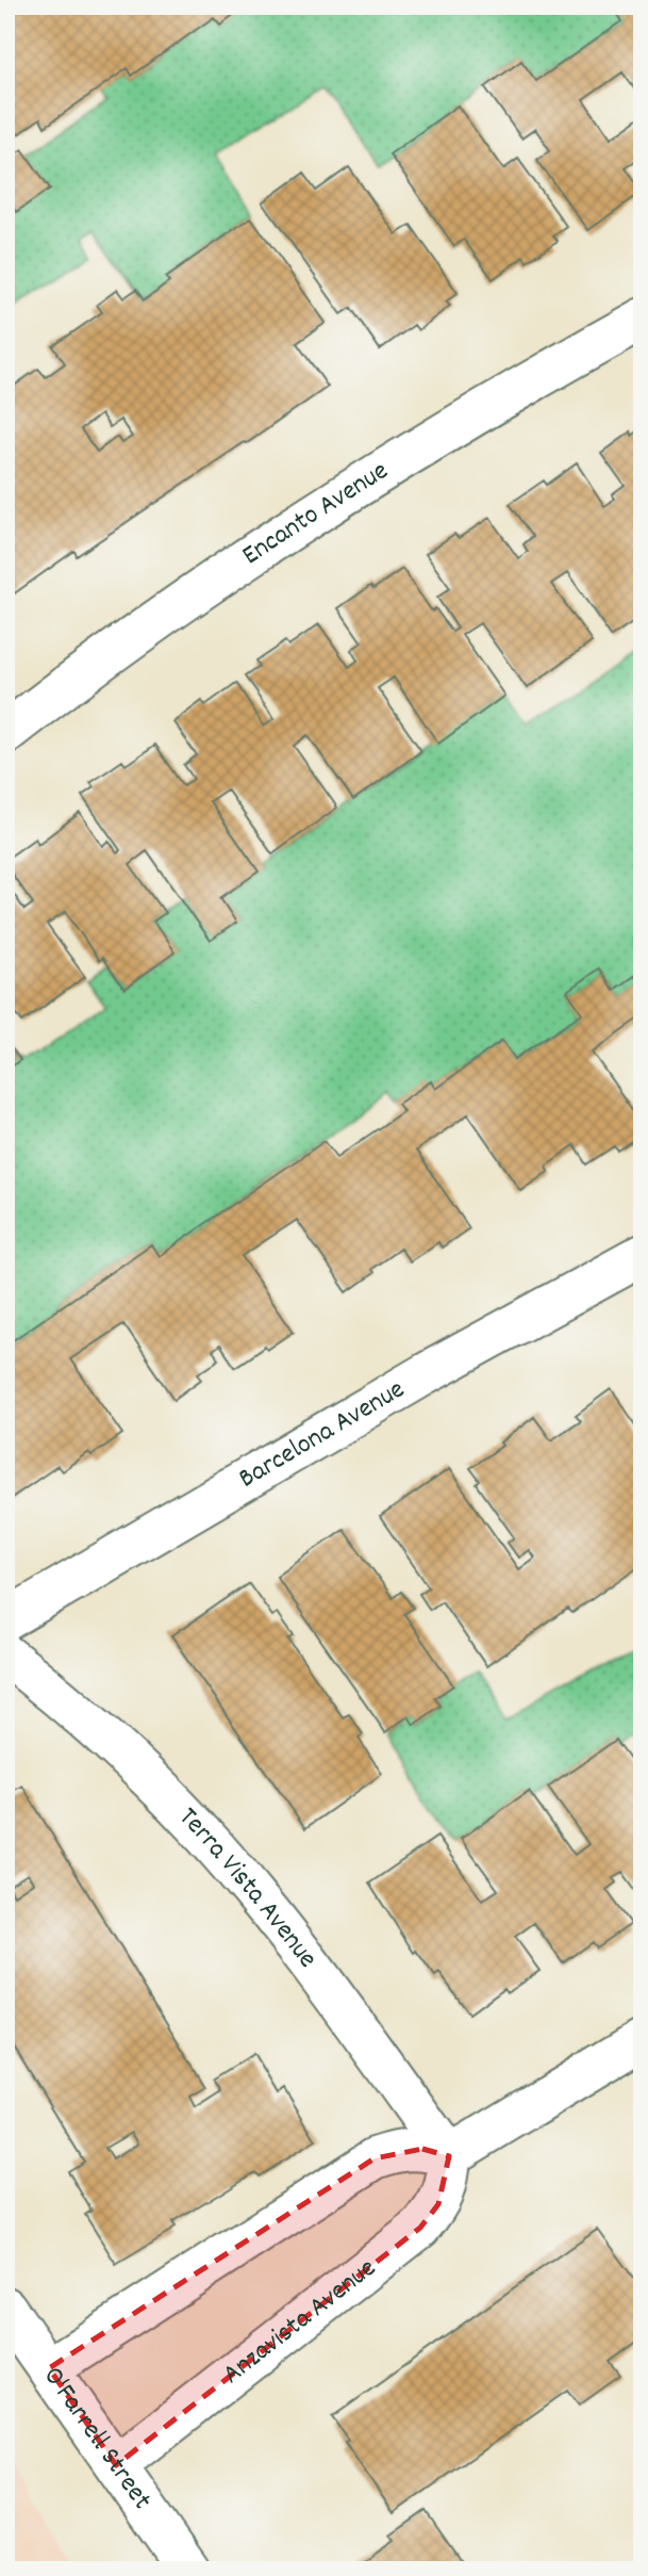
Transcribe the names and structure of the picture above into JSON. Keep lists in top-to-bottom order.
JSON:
{
  "streets": {
    "street": [
      "Encanto Avenue",
      "Barcelona Avenue",
      "Terra Vista Avenue",
      "Anzavista Avenue",
      "O'Farrell Street"
    ]
  },
  "crossings": [
    ["Terra Vista Avenue", "Anzavista Avenue"],
    ["Anzavista Avenue", "O'Farrell Street"]
  ]
}
